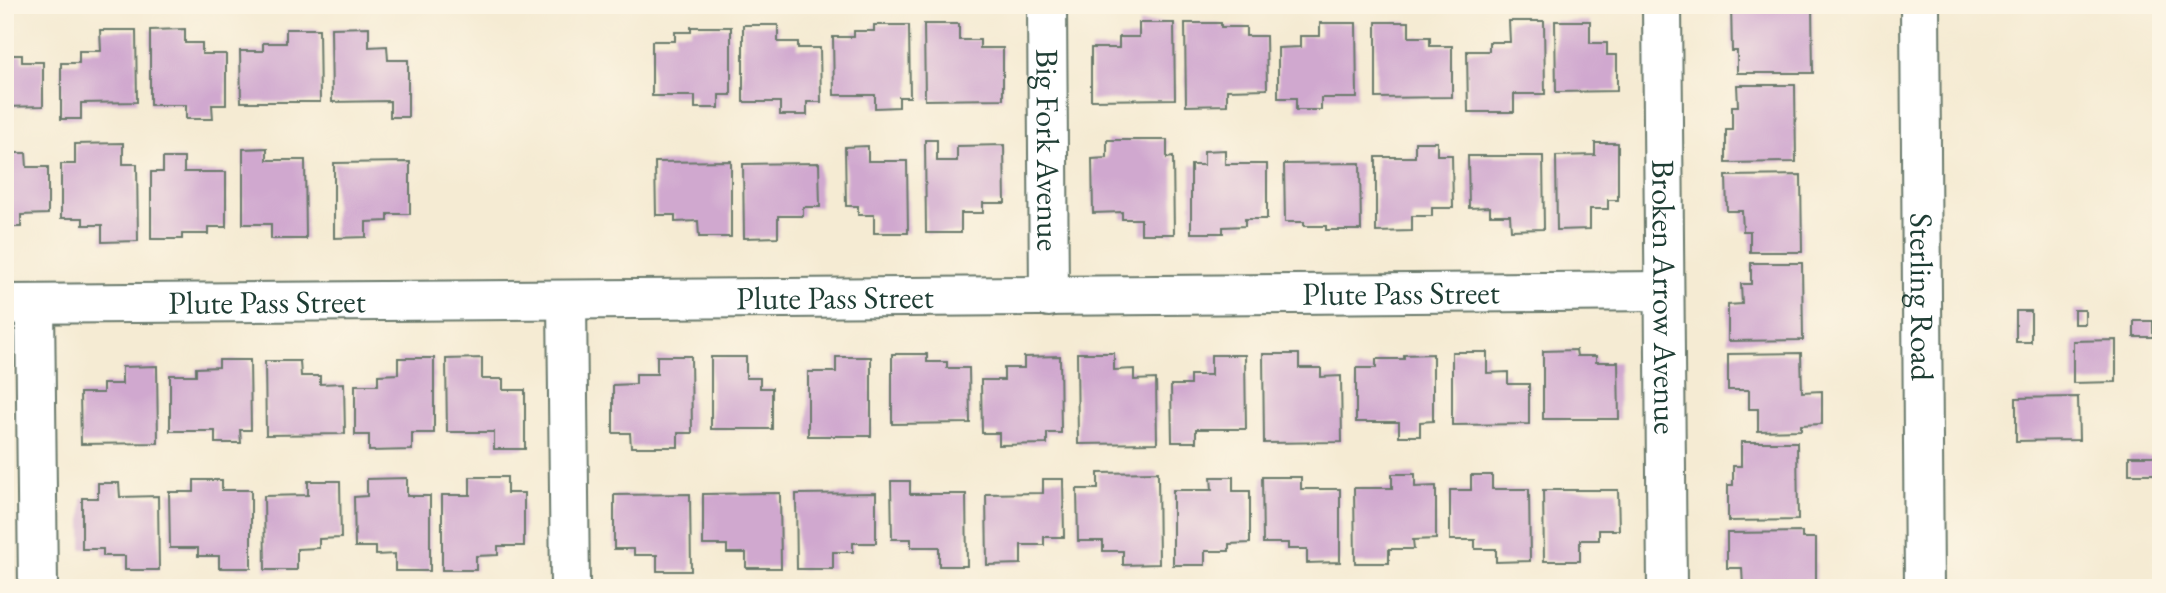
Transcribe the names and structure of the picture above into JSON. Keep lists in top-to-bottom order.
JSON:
{
  "streets": {
    "street": [
      "Big Fork Avenue",
      "Plute Pass Street",
      "Broken Arrow Avenue",
      "Sterling Road"
    ]
  },
  "crossings": [
    ["Big Fork Avenue", "Plute Pass Street"],
    ["Plute Pass Street", "Broken Arrow Avenue"]
  ]
}
